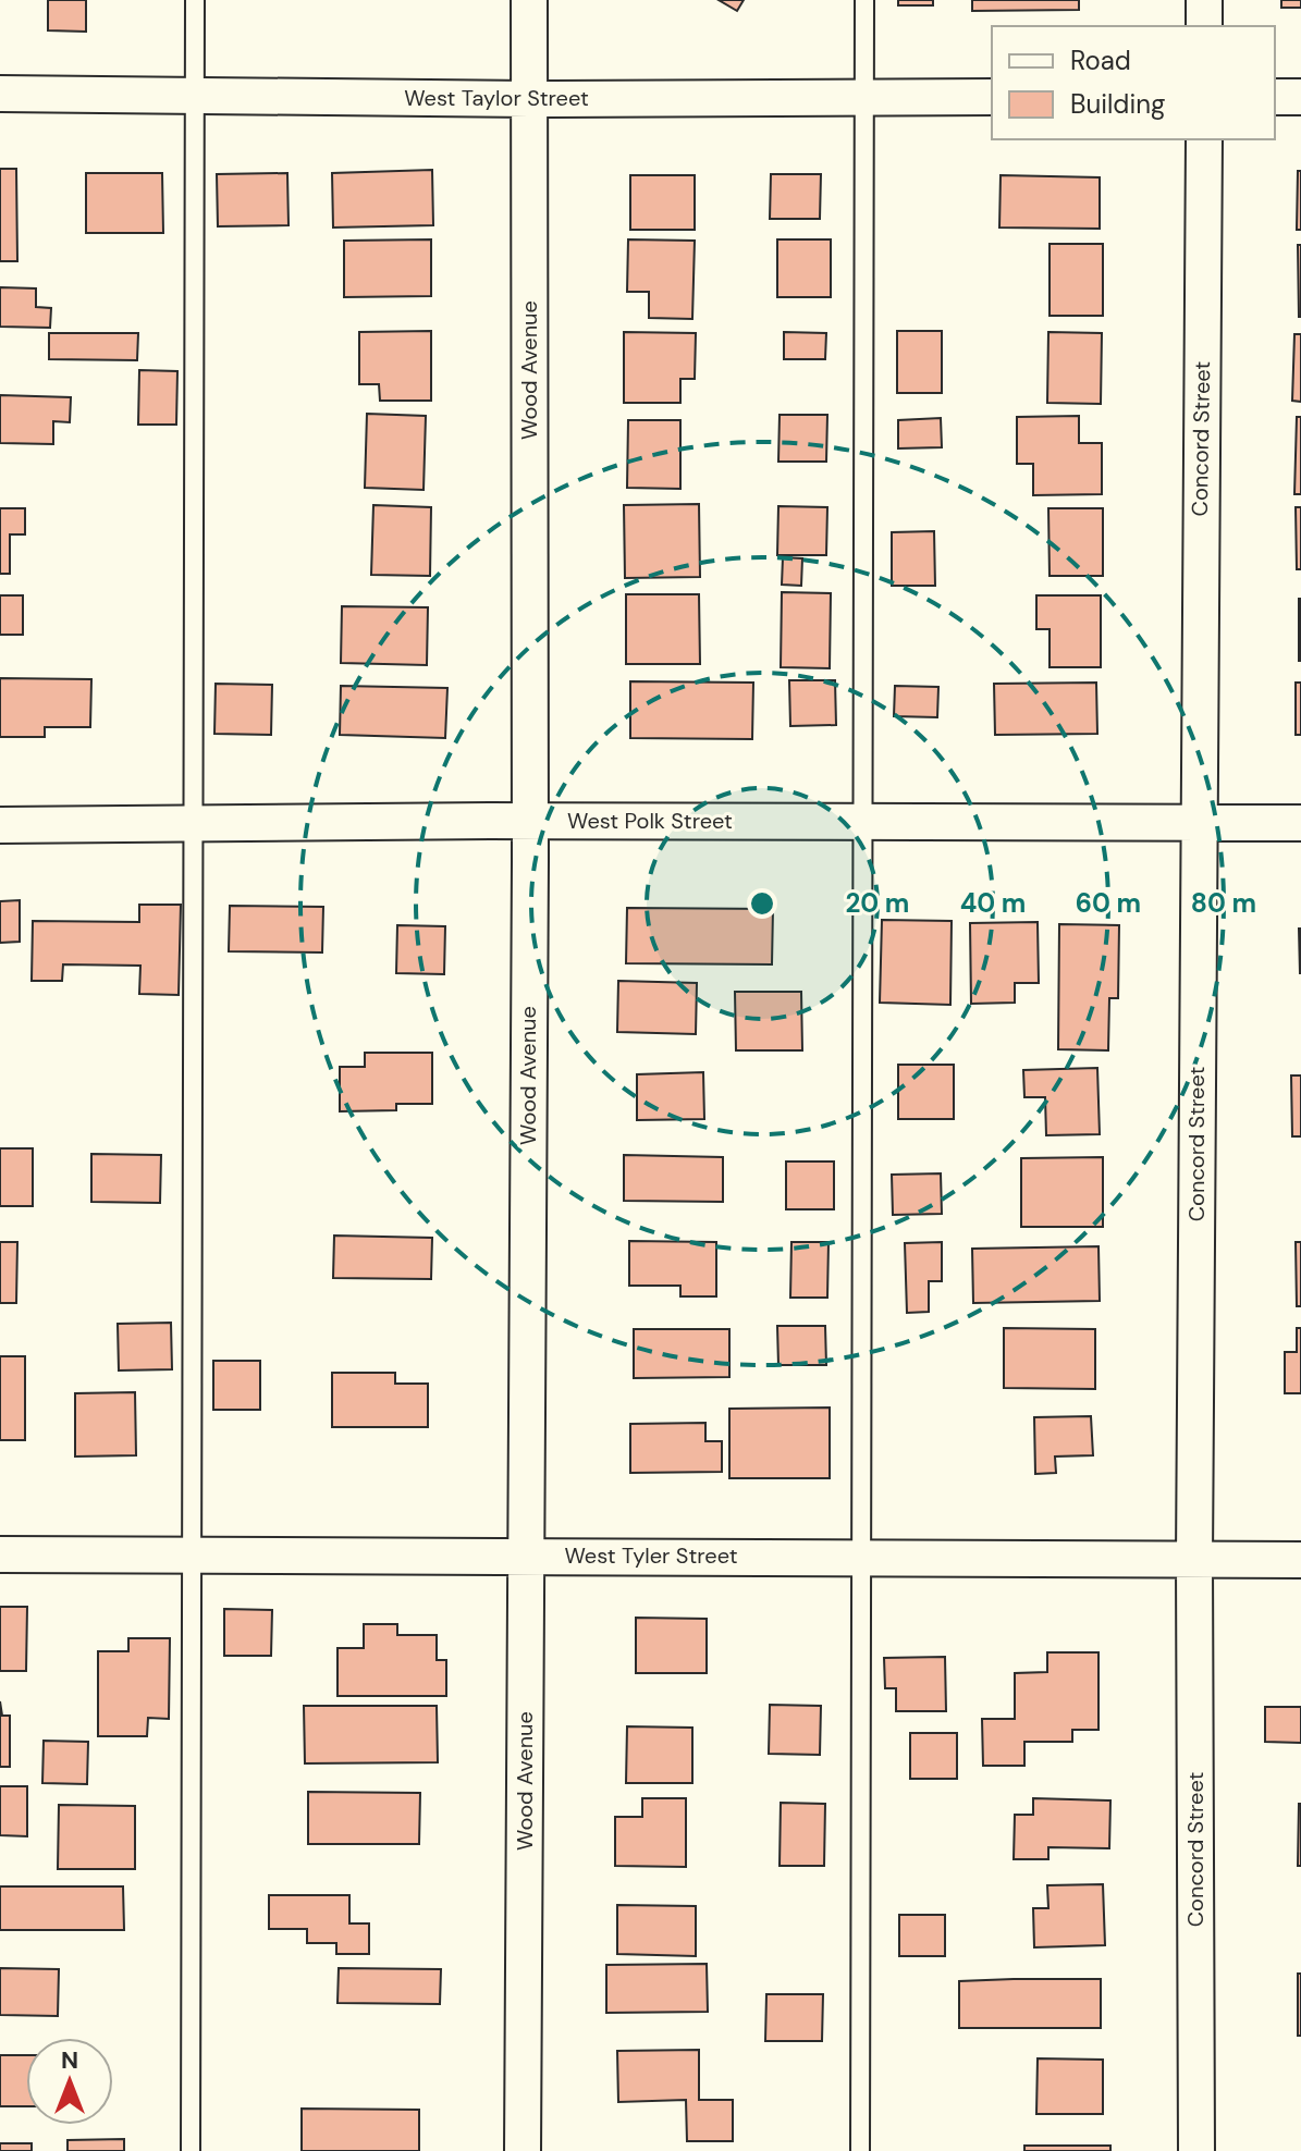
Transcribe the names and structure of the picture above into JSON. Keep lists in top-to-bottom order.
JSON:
{
  "streets": {
    "street": [
      "West Taylor Street",
      "Wood Avenue",
      "Concord Street",
      "West Polk Street",
      "West Tyler Street"
    ]
  },
  "crossings": [
    ["West Taylor Street", "Wood Avenue"],
    ["Wood Avenue", "West Polk Street"],
    ["Wood Avenue", "West Tyler Street"],
    ["Concord Street", "West Polk Street"],
    ["Concord Street", "West Tyler Street"]
  ],
  "legend": ["Road", "Building"],
  "north": "top",
  "rings": [
    "20 m",
    "40 m",
    "60 m",
    "80 m"
  ]
}
